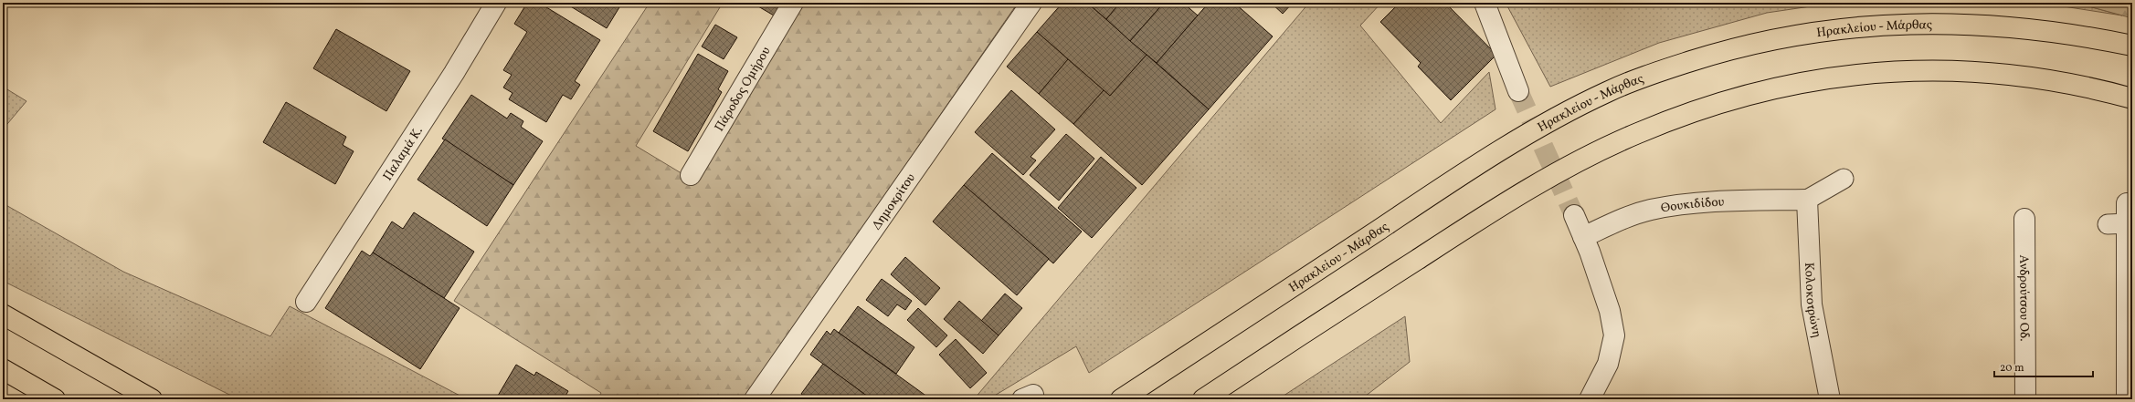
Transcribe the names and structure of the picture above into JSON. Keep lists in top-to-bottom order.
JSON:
{
  "streets": {
    "main road": ["Ηρακλείου - Μάρθας"],
    "street": [
      "Πάροδος Ομήρου",
      "Παλαμά Κ.",
      "Δημοκρίτου",
      "Θουκιδίδου",
      "Ανδρούτσου Οδ.",
      "Κολοκοτρώνη"
    ]
  },
  "crossings": [
    ["Θουκιδίδου", "Κολοκοτρώνη"]
  ],
  "scale_bar": "20 m"
}
